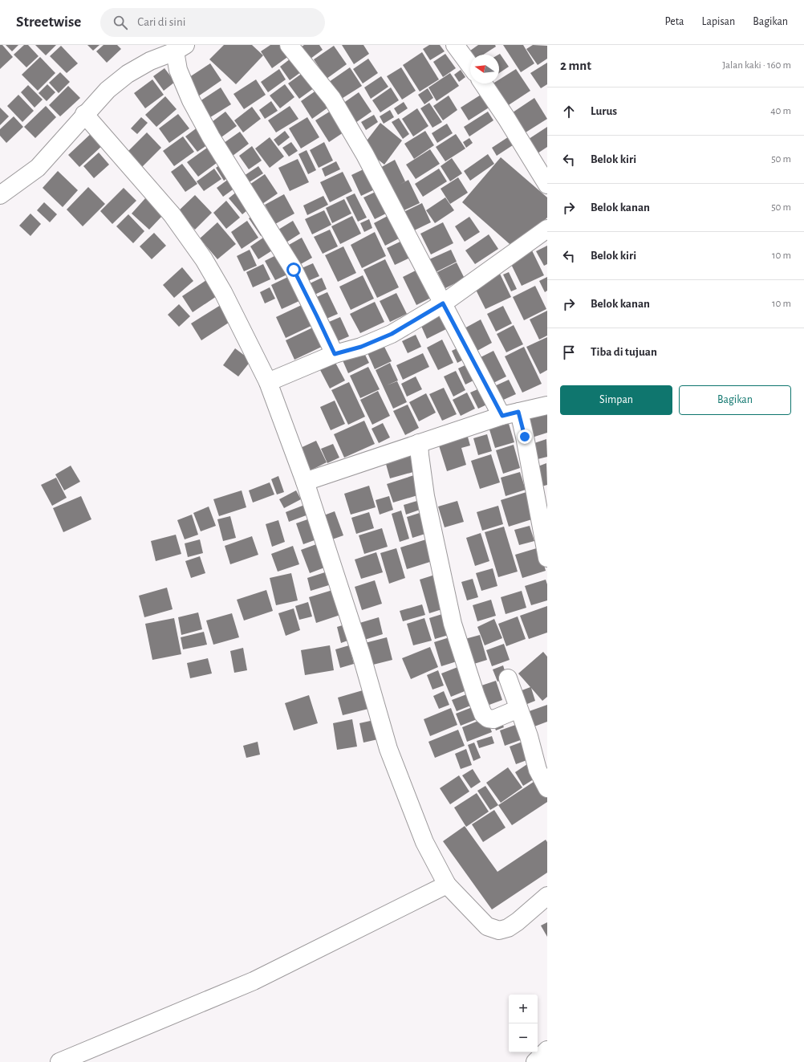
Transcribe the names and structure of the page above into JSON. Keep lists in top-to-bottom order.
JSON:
{
  "north": "left",
  "page": {
    "header": "Streetwise",
    "search": "Cari di sini",
    "nav": ["Peta", "Lapisan", "Bagikan"],
    "heading": ["2 mnt", "Jalan kaki · 160 m"],
    "list": [
      ["Lurus", "40 m"],
      ["Belok kiri", "50 m"],
      ["Belok kanan", "50 m"],
      ["Belok kiri", "10 m"],
      ["Belok kanan", "10 m"],
      "Tiba di tujuan"
    ],
    "buttons": ["Simpan", "Bagikan"],
    "map_buttons": ["+", "−"]
  }
}
